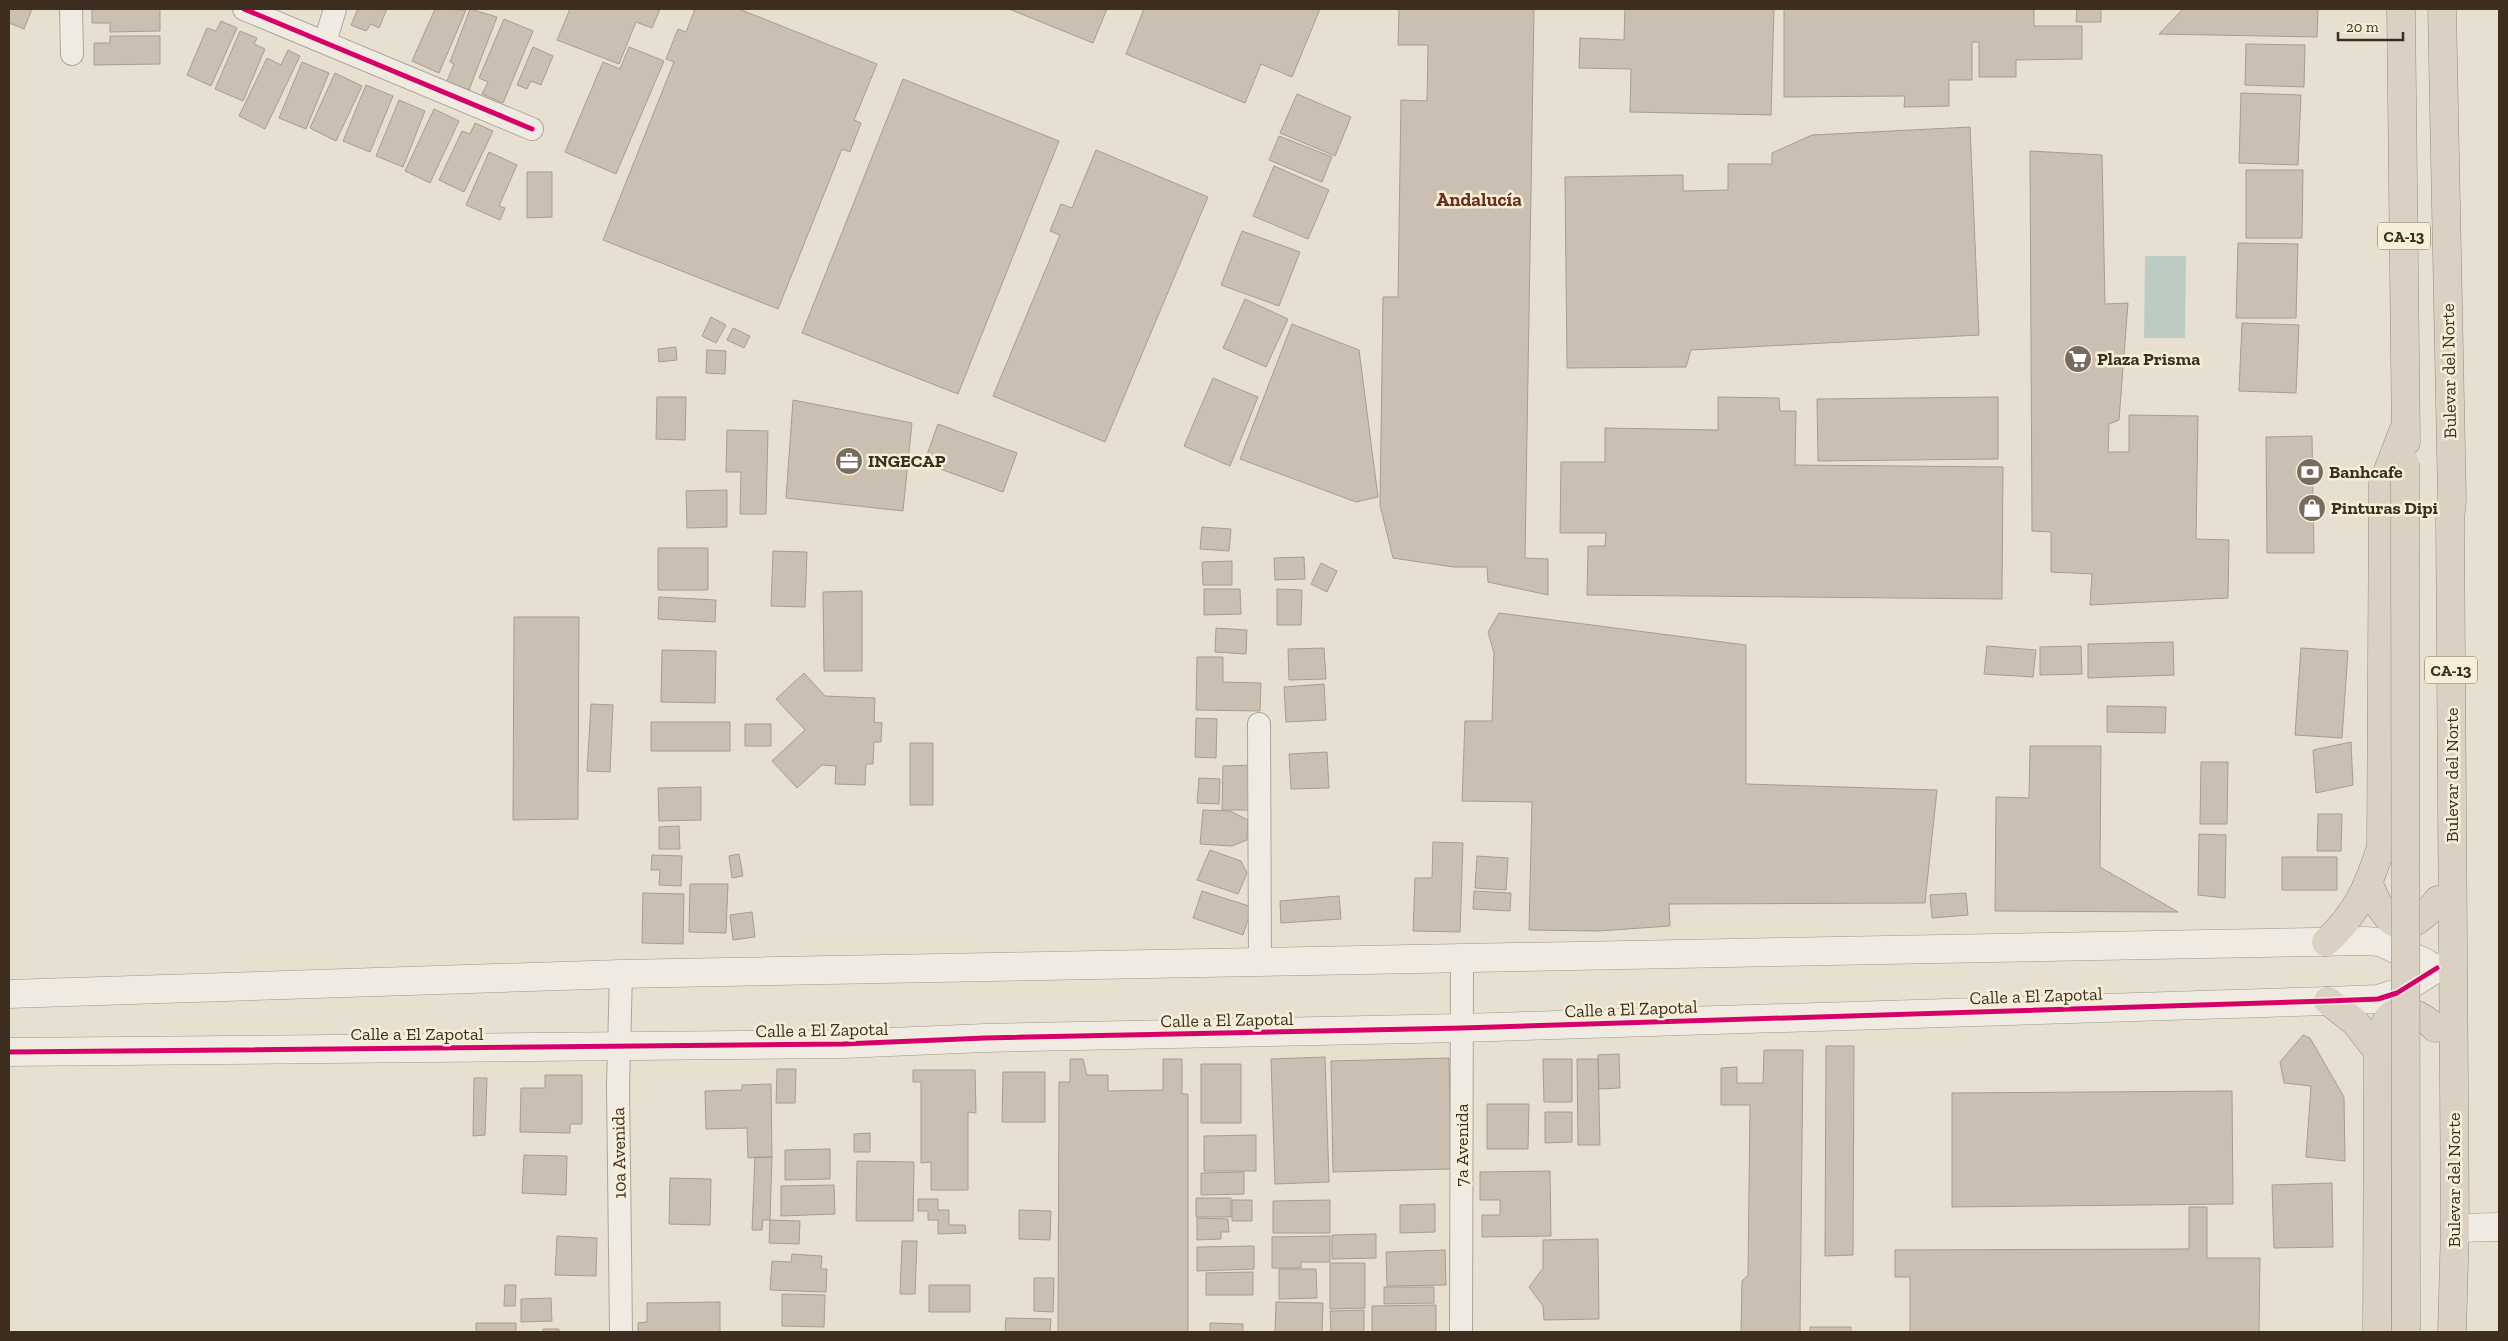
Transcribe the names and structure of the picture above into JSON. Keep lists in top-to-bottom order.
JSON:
{
  "streets": {
    "highway": ["CA-13", "Bulevar del Norte"],
    "street": ["Calle a El Zapotal", "7a Avenida", "10a Avenida"]
  },
  "crossings": [
    ["Calle a El Zapotal", "7a Avenida"],
    ["Calle a El Zapotal", "10a Avenida"]
  ],
  "districts": ["Andalucía"],
  "places": {
    "supermarket": ["Plaza Prisma"],
    "office": ["INGECAP"],
    "bank": ["Banhcafe"],
    "shop": ["Pinturas Dipi"]
  },
  "scale_bar": "20 m"
}
